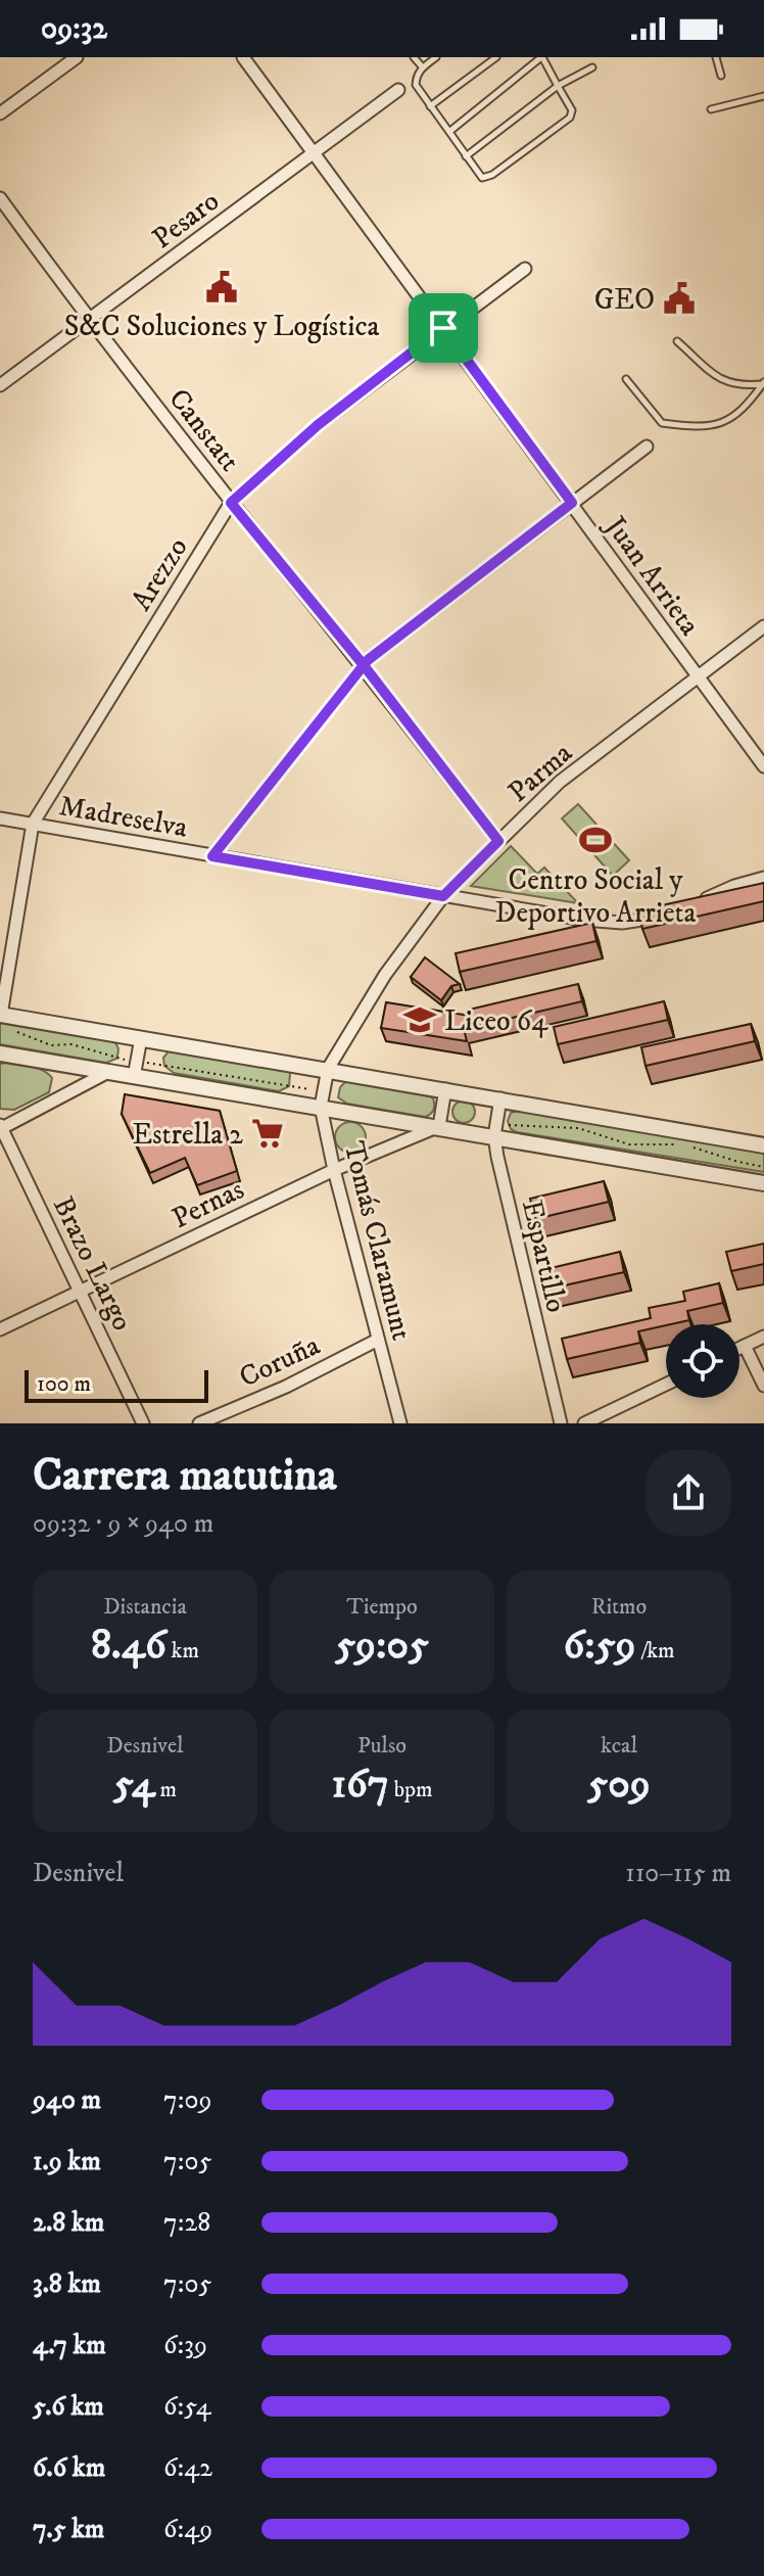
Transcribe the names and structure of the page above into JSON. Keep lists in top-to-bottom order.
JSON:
{
  "streets": {
    "street": [
      "Pesaro",
      "Canstatt",
      "Arezzo",
      "Juan Arrieta",
      "Parma",
      "Madreselva",
      "Pernas",
      "Tomás Claramunt",
      "Espartillo",
      "Brazo Largo",
      "Coruña"
    ]
  },
  "crossings": [
    ["Pesaro", "Canstatt"],
    ["Pesaro", "Juan Arrieta"],
    ["Canstatt", "Arezzo"],
    ["Canstatt", "Parma"],
    ["Arezzo", "Juan Arrieta"],
    ["Arezzo", "Madreselva"],
    ["Juan Arrieta", "Parma"],
    ["Parma", "Madreselva"],
    ["Parma", "Tomás Claramunt"],
    ["Pernas", "Tomás Claramunt"],
    ["Pernas", "Brazo Largo"],
    ["Tomás Claramunt", "Coruña"]
  ],
  "places": {
    "public building": ["S&C Soluciones y Logística", "GEO"],
    "sports": ["Centro Social y Deportivo Arrieta"],
    "school or university": ["Liceo 64"],
    "supermarket": ["Estrella 2"]
  },
  "scale_bar": "100 m",
  "page": {
    "status": "09:32",
    "scale": "100 m",
    "heading": ["Carrera matutina", "09:32 · 9 × 940 m"],
    "stats": [
      ["Distancia", "8.46 km"],
      ["Tiempo", "59:05"],
      ["Ritmo", "6:59 /km"],
      ["Desnivel", "54 m"],
      ["Pulso", "167 bpm"],
      ["kcal", "509"]
    ],
    "chart": ["Desnivel", "110–115 m"],
    "list": [
      {
        "name": "940 m",
        "note": "7:09"
      },
      {
        "name": "1.9 km",
        "note": "7:05"
      },
      {
        "name": "2.8 km",
        "note": "7:28"
      },
      {
        "name": "3.8 km",
        "note": "7:05"
      },
      {
        "name": "4.7 km",
        "note": "6:39"
      },
      {
        "name": "5.6 km",
        "note": "6:54"
      },
      {
        "name": "6.6 km",
        "note": "6:42"
      },
      {
        "name": "7.5 km",
        "note": "6:49"
      }
    ]
  }
}
